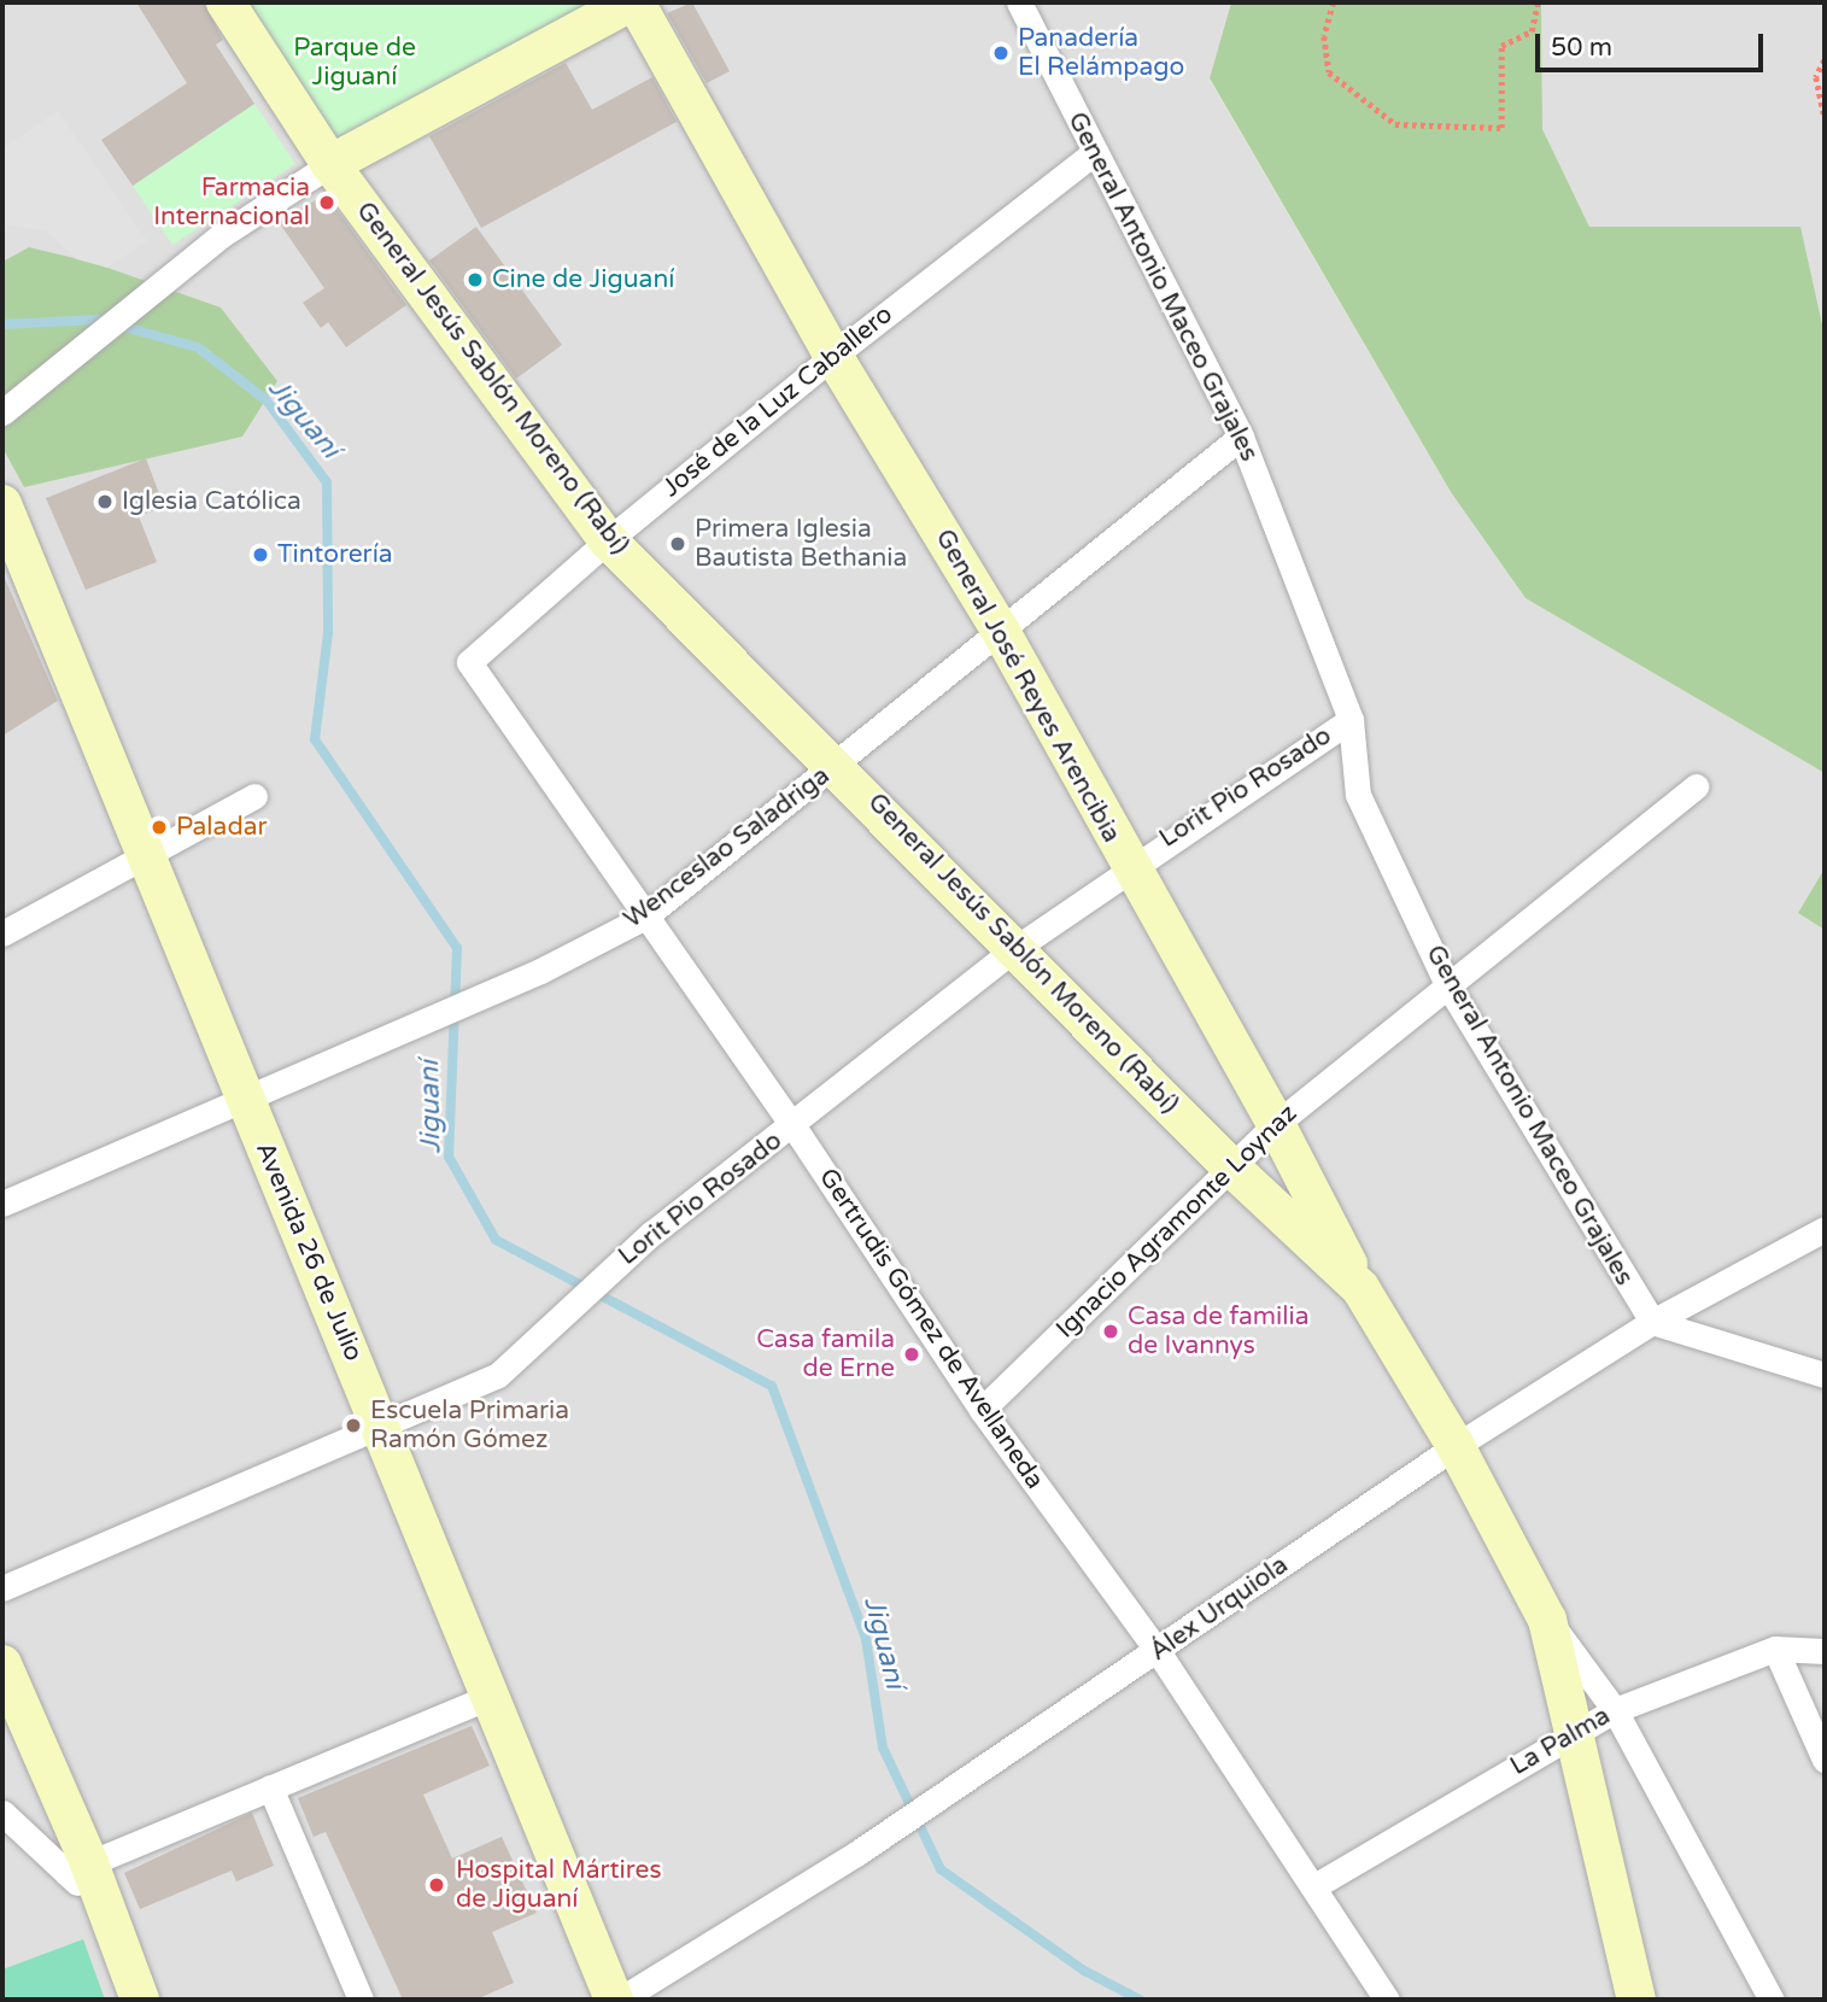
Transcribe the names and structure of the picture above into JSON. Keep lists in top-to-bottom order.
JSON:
{
  "streets": {
    "street": [
      "General Antonio Maceo Grajales",
      "General Jesús Sablón Moreno (Rabí)",
      "José de la Luz Caballero",
      "General José Reyes Arencibia",
      "Lorit Pio Rosado",
      "Wenceslao Saladriga",
      "Ignacio Agramonte Loynaz",
      "Avenida 26 de Julio",
      "Gertrudis Gómez de Avellaneda",
      "Álex Urquiola",
      "La Palma"
    ]
  },
  "crossings": [
    ["General Antonio Maceo Grajales", "José de la Luz Caballero"],
    ["General Antonio Maceo Grajales", "Lorit Pio Rosado"],
    ["General Antonio Maceo Grajales", "Wenceslao Saladriga"],
    ["General Antonio Maceo Grajales", "Ignacio Agramonte Loynaz"],
    ["General Antonio Maceo Grajales", "Álex Urquiola"],
    ["General Jesús Sablón Moreno (Rabí)", "José de la Luz Caballero"],
    ["General Jesús Sablón Moreno (Rabí)", "General José Reyes Arencibia"],
    ["General Jesús Sablón Moreno (Rabí)", "Lorit Pio Rosado"],
    ["General Jesús Sablón Moreno (Rabí)", "Wenceslao Saladriga"],
    ["General Jesús Sablón Moreno (Rabí)", "Ignacio Agramonte Loynaz"],
    ["General Jesús Sablón Moreno (Rabí)", "Álex Urquiola"],
    ["General Jesús Sablón Moreno (Rabí)", "La Palma"],
    ["José de la Luz Caballero", "General José Reyes Arencibia"],
    ["José de la Luz Caballero", "Gertrudis Gómez de Avellaneda"],
    ["General José Reyes Arencibia", "Lorit Pio Rosado"],
    ["General José Reyes Arencibia", "Wenceslao Saladriga"],
    ["General José Reyes Arencibia", "Ignacio Agramonte Loynaz"],
    ["Lorit Pio Rosado", "Avenida 26 de Julio"],
    ["Lorit Pio Rosado", "Gertrudis Gómez de Avellaneda"],
    ["Wenceslao Saladriga", "Avenida 26 de Julio"],
    ["Wenceslao Saladriga", "Gertrudis Gómez de Avellaneda"],
    ["Ignacio Agramonte Loynaz", "Gertrudis Gómez de Avellaneda"],
    ["Avenida 26 de Julio", "Álex Urquiola"],
    ["Gertrudis Gómez de Avellaneda", "Álex Urquiola"],
    ["Gertrudis Gómez de Avellaneda", "La Palma"]
  ],
  "water": ["Jiguaní"],
  "parks": ["Parque de Jiguaní"],
  "places": [
    "Panadería El Relámpago",
    "Farmacia Internacional",
    "Cine de Jiguaní",
    "Iglesia Católica",
    "Primera Iglesia Bautista Bethania",
    "Tintorería",
    "Paladar",
    "Casa de familia de Ivannys",
    "Casa famila de Erne",
    "Escuela Primaria Ramón Gómez",
    "Hospital Mártires de Jiguaní"
  ],
  "scale_bar": "50 m"
}
